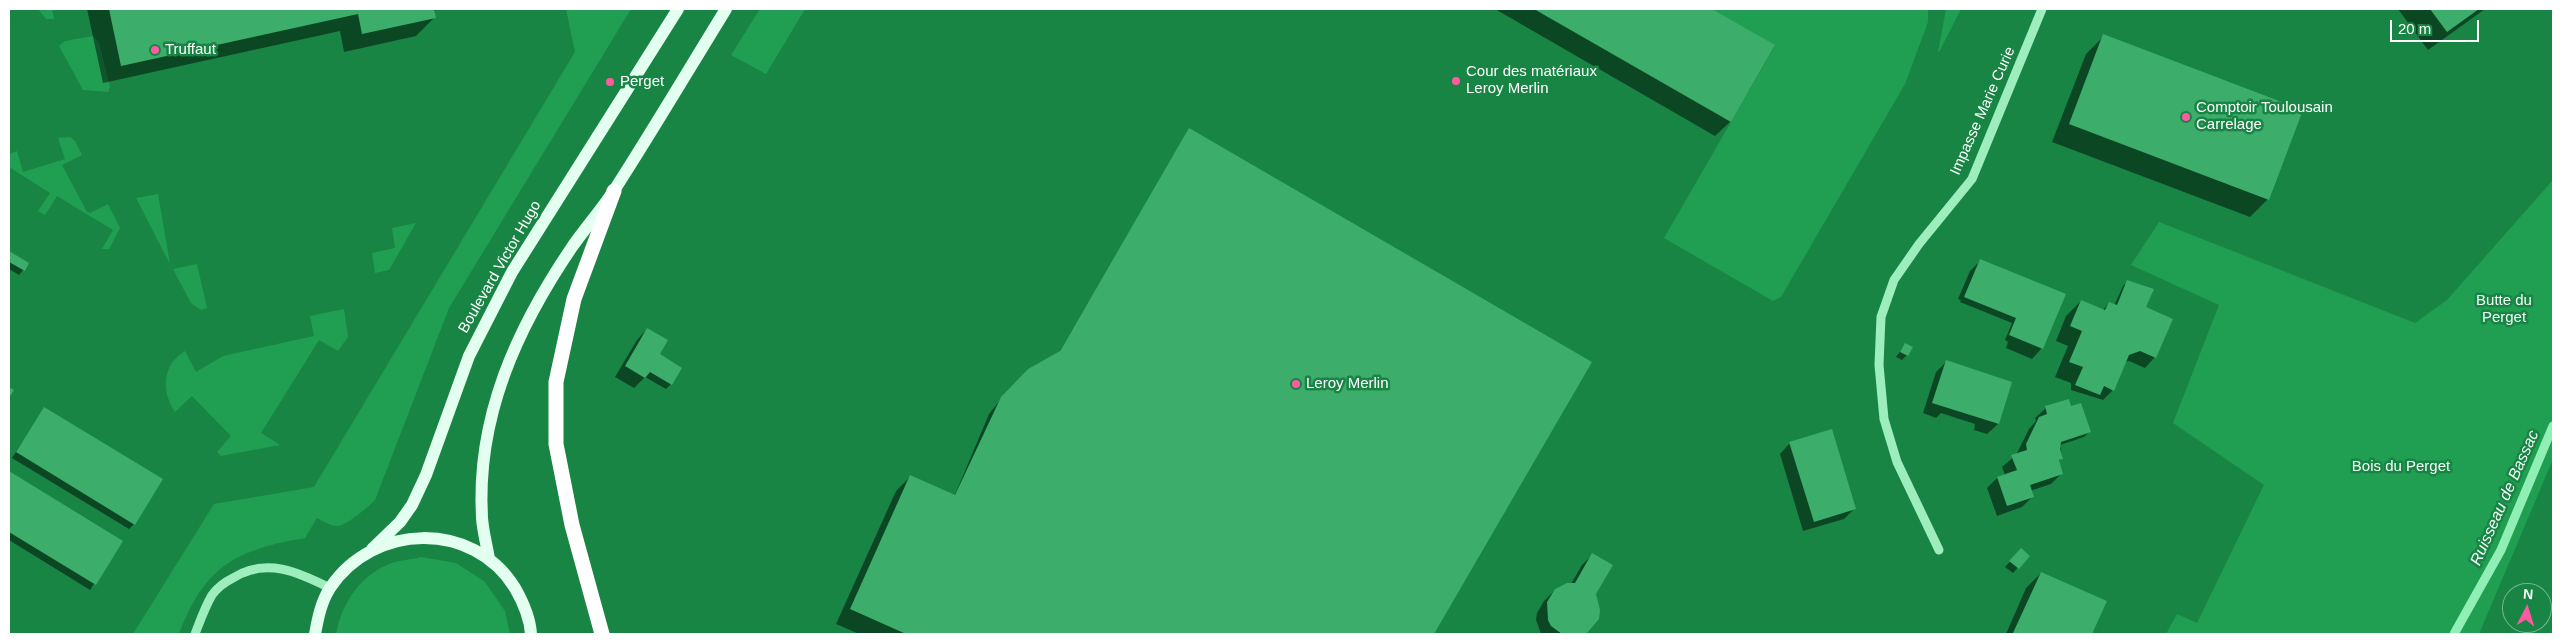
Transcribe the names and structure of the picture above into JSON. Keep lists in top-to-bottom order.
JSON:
{
  "streets": {
    "main road": ["Boulevard Victor Hugo"],
    "street": ["Impasse Marie Curie"]
  },
  "water": ["Ruisseau de Bassac"],
  "parks": ["Butte du Perget", "Bois du Perget"],
  "places": [
    "Truffaut",
    "Cour des matériaux Leroy Merlin",
    "Perget",
    "Comptoir Toulousain Carrelage",
    "Leroy Merlin"
  ],
  "scale_bar": "20 m",
  "north": "top"
}
